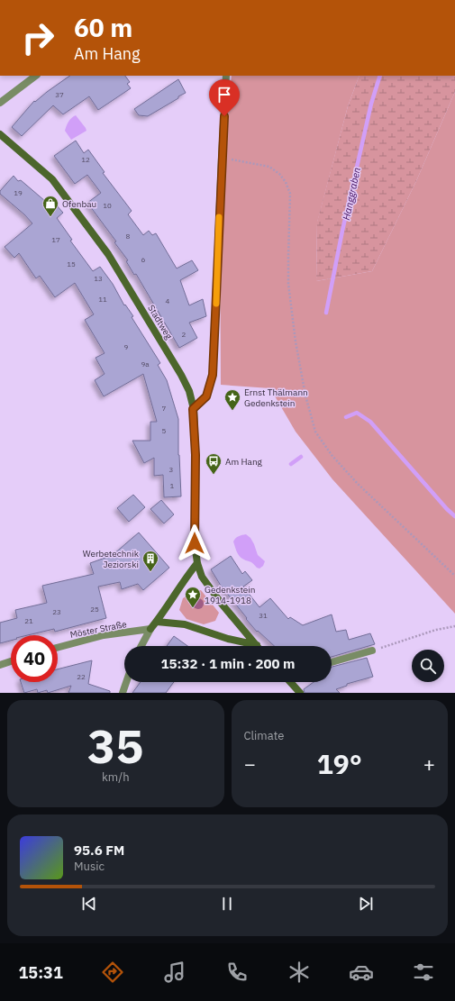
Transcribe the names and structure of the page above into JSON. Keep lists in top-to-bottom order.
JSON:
{
  "streets": {
    "street": ["Stadtweg", "Möster Straße"]
  },
  "water": ["Hanggraben"],
  "places": {
    "shop": ["Ofenbau"],
    "place": ["Ernst Thälmann Gedenkstein", "Gedenkstein 1914-1918"],
    "bus stop": ["Am Hang"],
    "building": ["Werbetechnik Jeziorski"]
  },
  "house_numbers": [
    "37",
    "12",
    "19",
    "10",
    "8",
    "17",
    "6",
    "15",
    "13",
    "11",
    "4",
    "2",
    "9",
    "9a",
    "7",
    "5",
    "3",
    "1",
    "25",
    "23",
    "31",
    "21",
    "22"
  ],
  "page": {
    "turn": ["60 m", "Am Hang"],
    "limit": "40",
    "trip": "15:32 · 1 min · 200 m",
    "tile": [
      ["35", "km/h"],
      "Climate"
    ],
    "heat": ["−", "19°", "+"],
    "song": ["95.6 FM", "Music"],
    "tabs": "15:31"
  }
}
